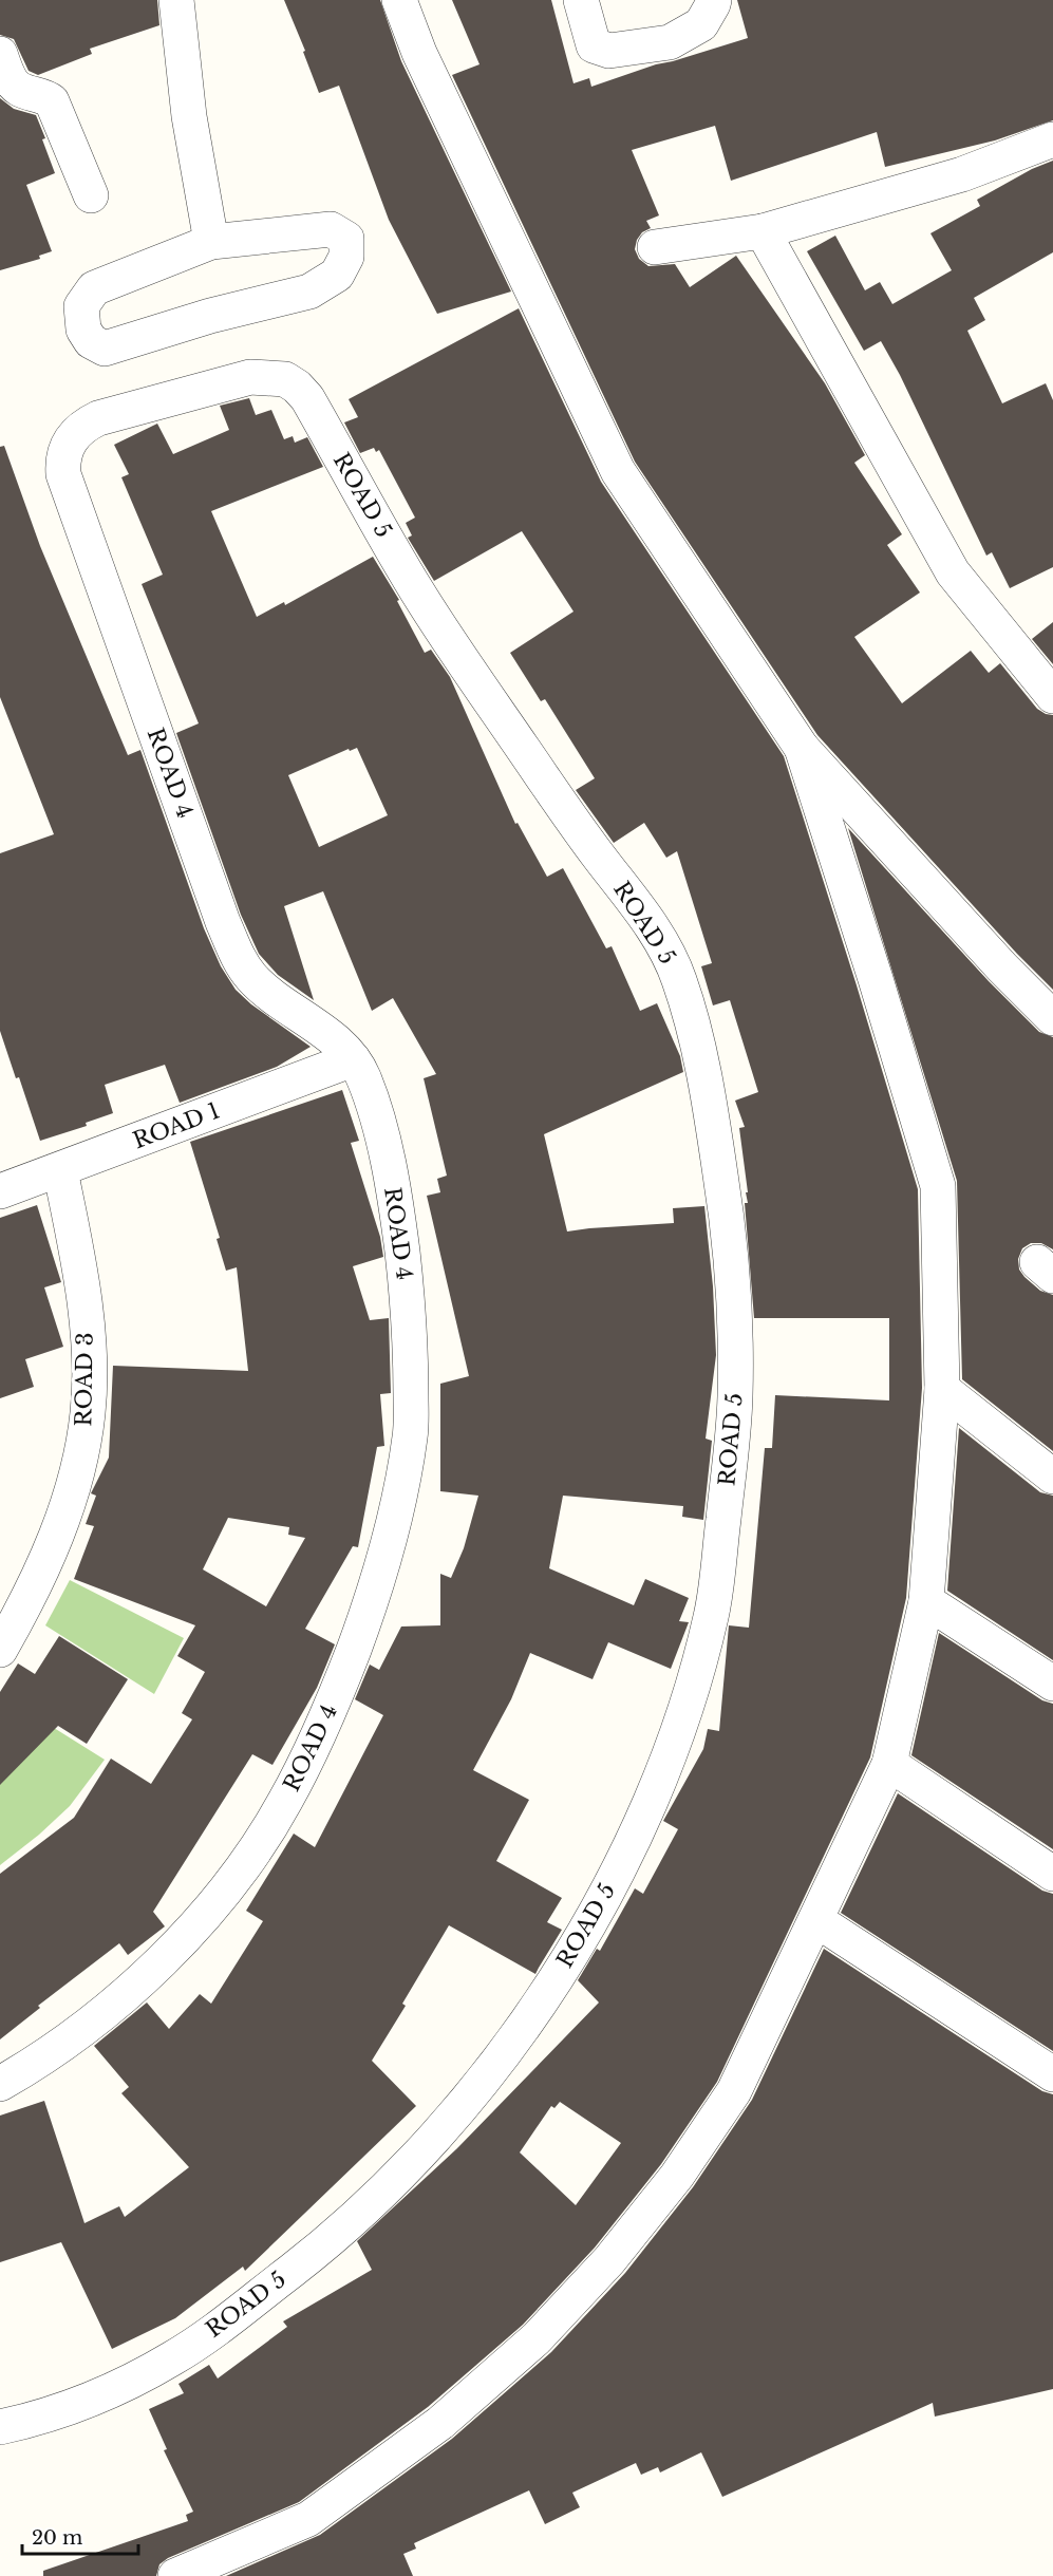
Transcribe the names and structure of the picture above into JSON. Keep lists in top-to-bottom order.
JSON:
{
  "streets": {
    "street": [
      "ROAD 5",
      "ROAD 4",
      "ROAD 1",
      "ROAD 3"
    ]
  },
  "crossings": [
    ["ROAD 5", "ROAD 4"],
    ["ROAD 4", "ROAD 1"],
    ["ROAD 1", "ROAD 3"]
  ],
  "scale_bar": "20 m"
}
